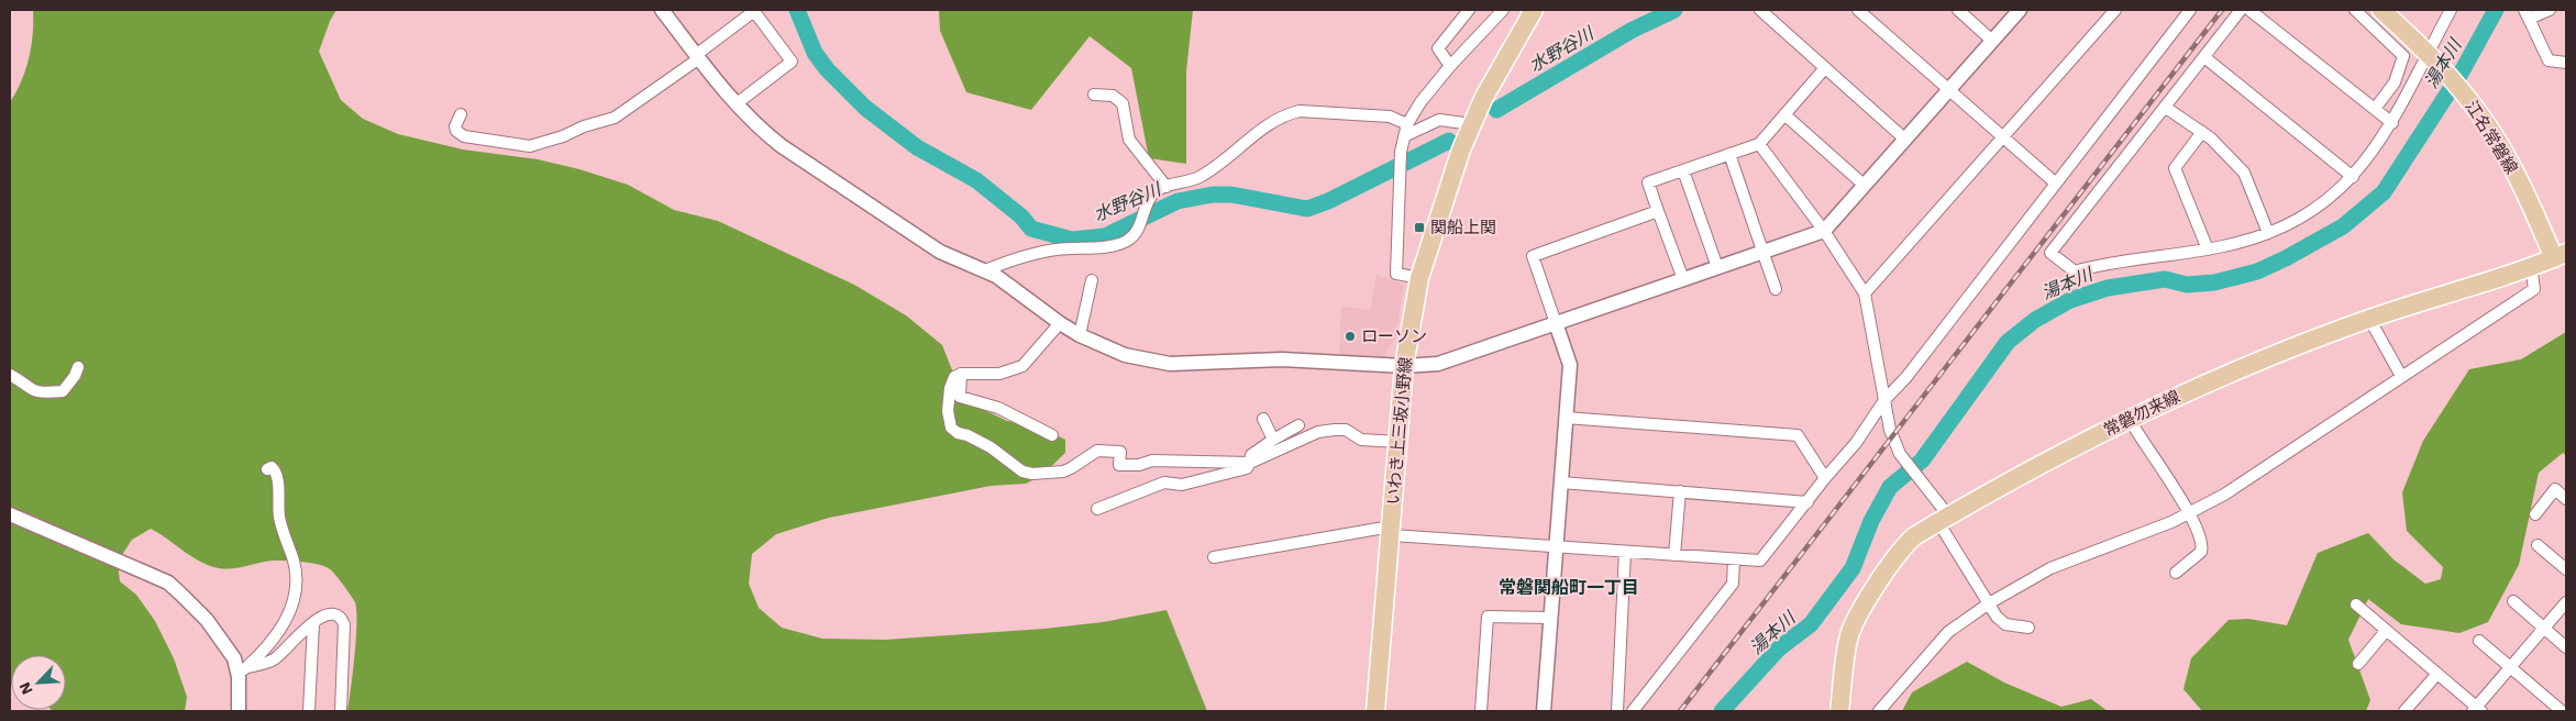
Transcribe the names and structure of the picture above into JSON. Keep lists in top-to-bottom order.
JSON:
{
  "streets": {
    "main road": ["江名常磐線", "常磐勿来線", "いわき上三坂小野線"]
  },
  "crossings": [
    ["江名常磐線", "常磐勿来線"]
  ],
  "districts": ["常磐関船町一丁目"],
  "water": ["水野谷川", "湯本川"],
  "places": {
    "transit": ["関船上関"],
    "other": ["ローソン"]
  },
  "north": "bottom left"
}
